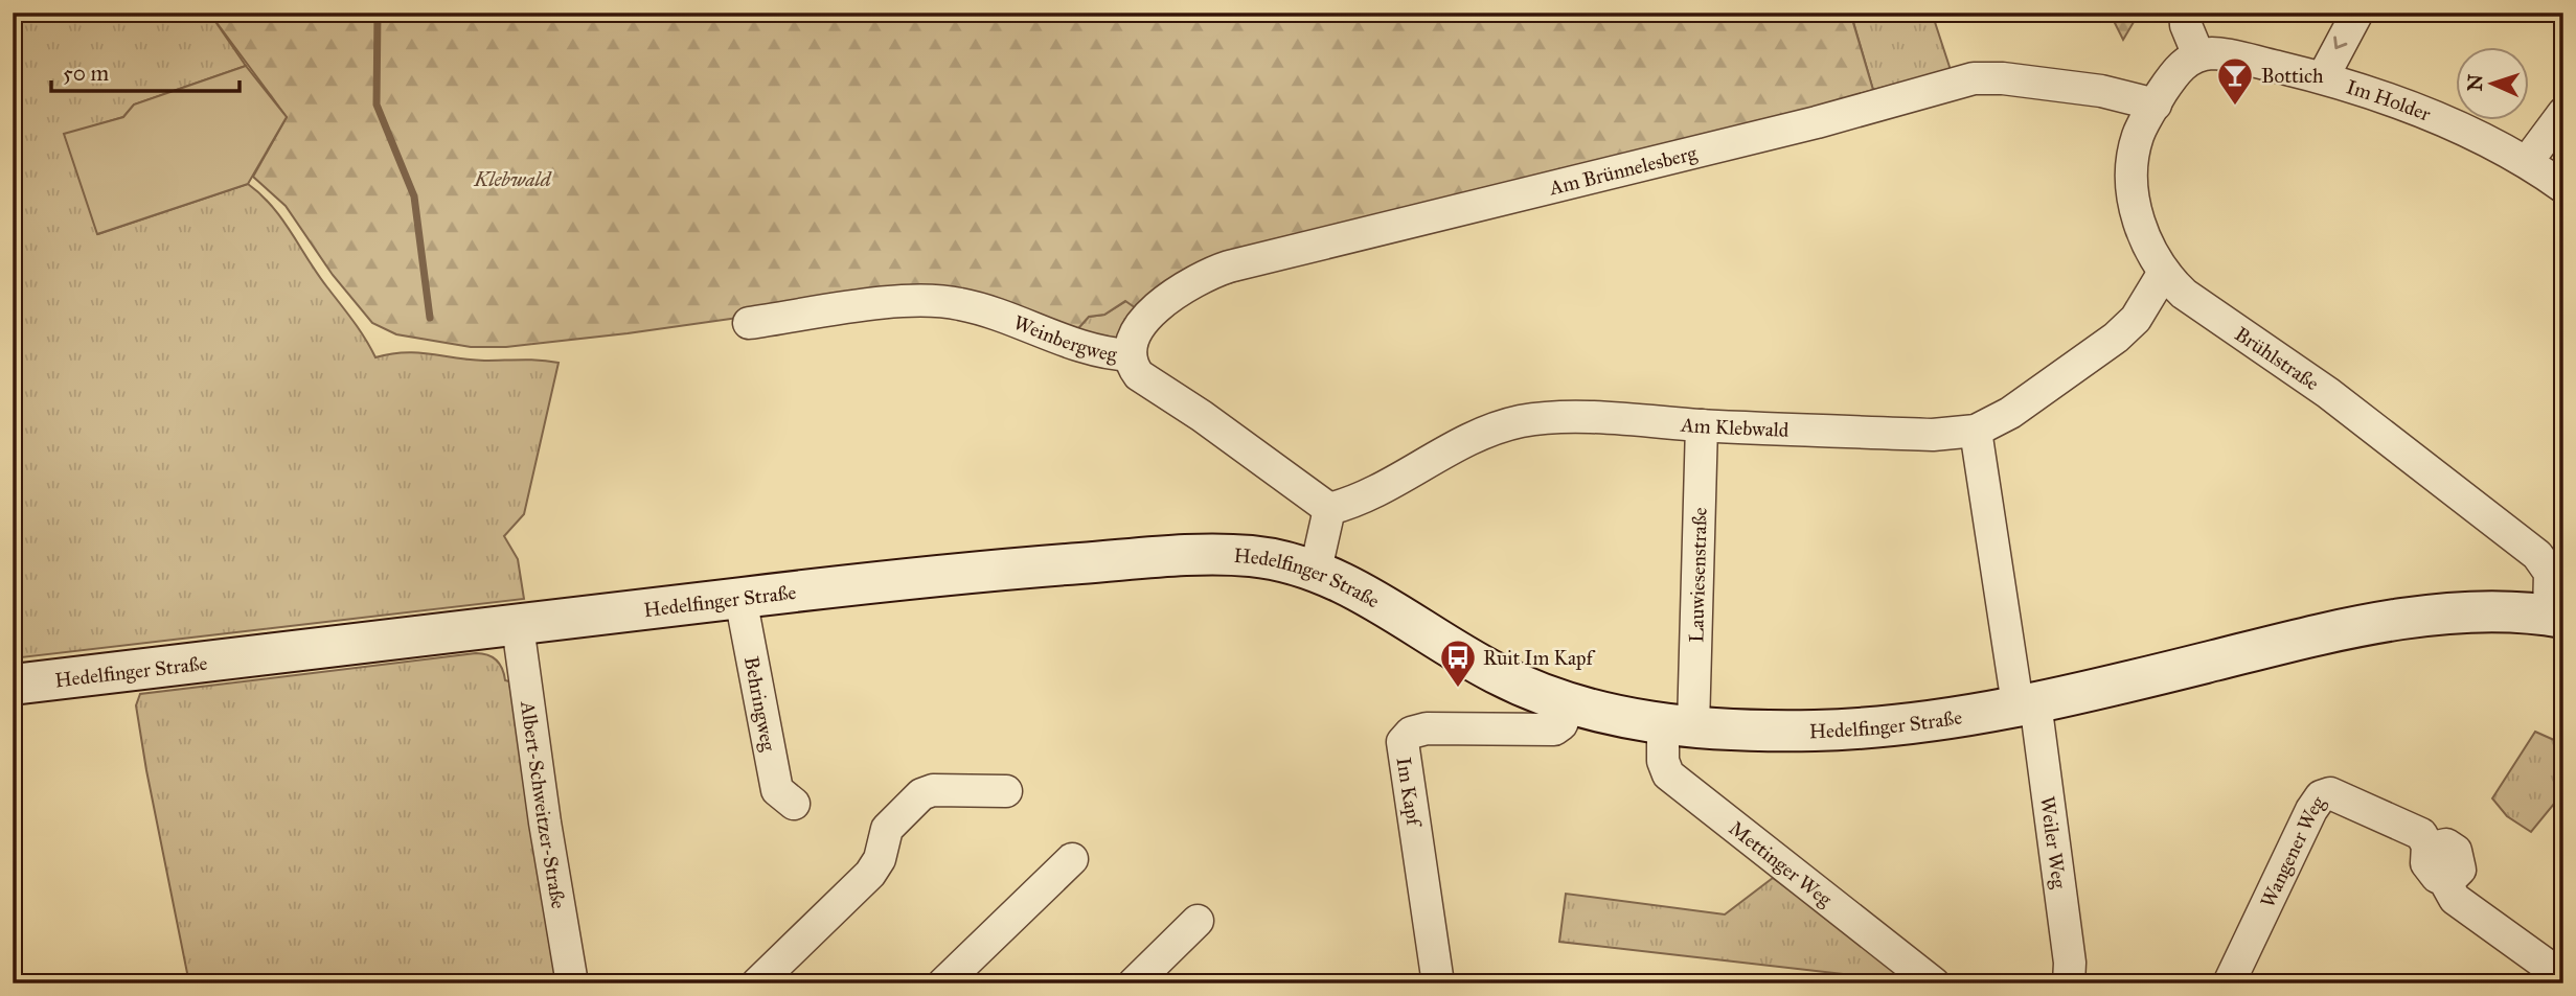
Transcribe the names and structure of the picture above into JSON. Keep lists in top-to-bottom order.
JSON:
{
  "streets": {
    "street": [
      "Im Holder",
      "Am Brünnelesberg",
      "Weinbergweg",
      "Brühlstraße",
      "Am Klebwald",
      "Lauwiesenstraße",
      "Hedelfinger Straße",
      "Behringweg",
      "Im Kapf",
      "Albert-Schweitzer-Straße",
      "Weiler Weg",
      "Wangener Weg",
      "Mettinger Weg"
    ]
  },
  "crossings": [
    ["Im Holder", "Brühlstraße"],
    ["Am Brünnelesberg", "Weinbergweg"],
    ["Am Brünnelesberg", "Brühlstraße"],
    ["Weinbergweg", "Am Klebwald"],
    ["Brühlstraße", "Am Klebwald"],
    ["Brühlstraße", "Hedelfinger Straße"],
    ["Am Klebwald", "Lauwiesenstraße"],
    ["Am Klebwald", "Weiler Weg"],
    ["Lauwiesenstraße", "Hedelfinger Straße"],
    ["Lauwiesenstraße", "Mettinger Weg"],
    ["Hedelfinger Straße", "Behringweg"],
    ["Hedelfinger Straße", "Im Kapf"],
    ["Hedelfinger Straße", "Albert-Schweitzer-Straße"],
    ["Hedelfinger Straße", "Weiler Weg"],
    ["Hedelfinger Straße", "Mettinger Weg"]
  ],
  "parks": ["Klebwald"],
  "places": {
    "bar": ["Bottich"],
    "bus stop": ["Ruit Im Kapf"]
  },
  "scale_bar": "50 m",
  "north": "left"
}
